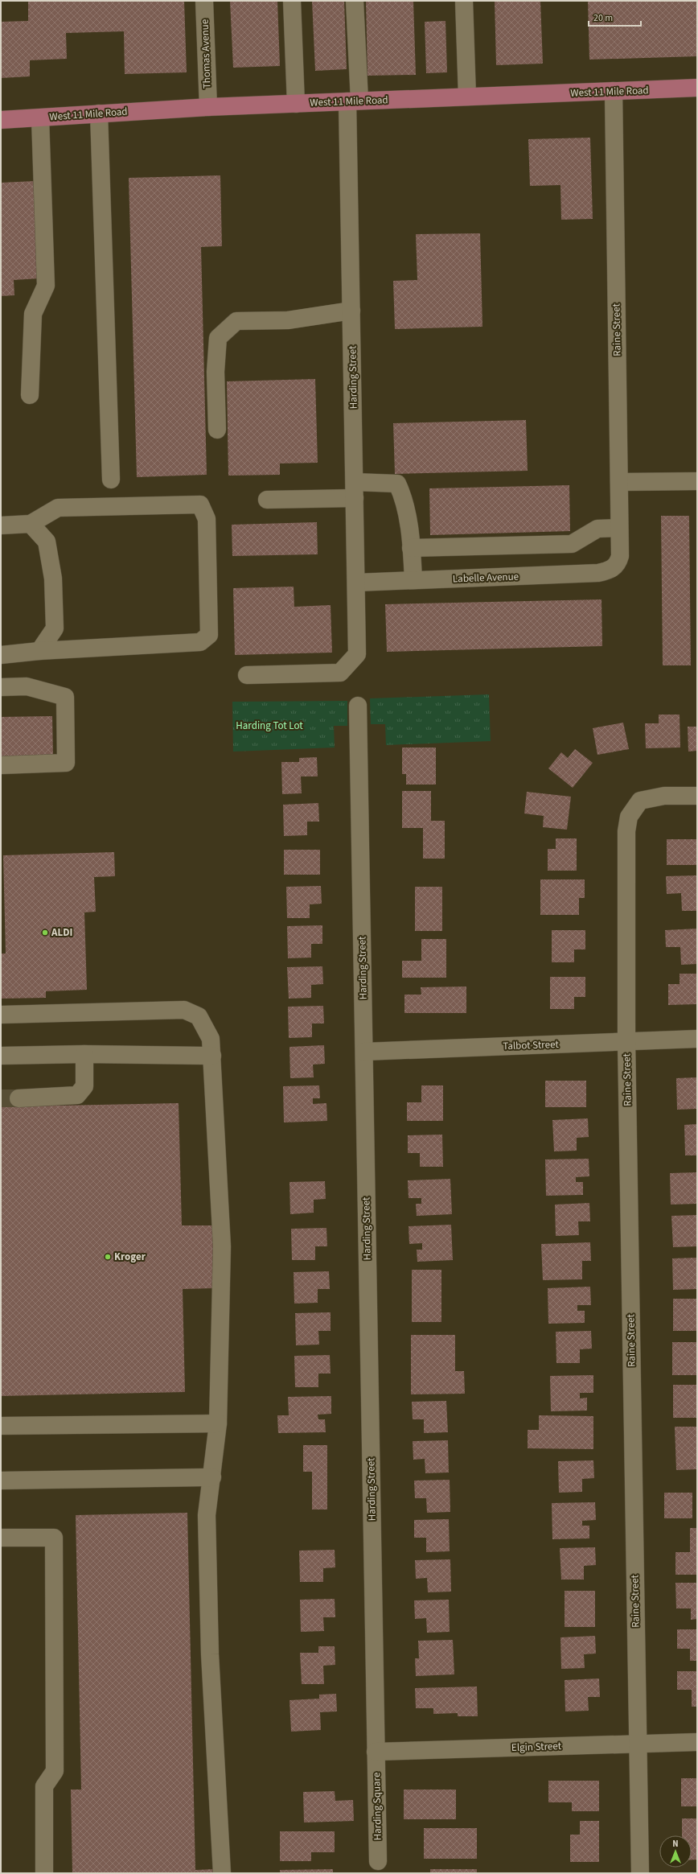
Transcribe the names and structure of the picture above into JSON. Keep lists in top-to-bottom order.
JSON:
{
  "streets": {
    "main road": ["West 11 Mile Road"],
    "street": [
      "Thomas Avenue",
      "Raine Street",
      "Harding Street",
      "Labelle Avenue",
      "Talbot Street",
      "Elgin Street",
      "Harding Square"
    ]
  },
  "crossings": [
    ["Thomas Avenue", "West 11 Mile Road"],
    ["West 11 Mile Road", "Raine Street"],
    ["West 11 Mile Road", "Harding Street"],
    ["Raine Street", "Labelle Avenue"],
    ["Raine Street", "Talbot Street"],
    ["Raine Street", "Elgin Street"],
    ["Harding Street", "Labelle Avenue"],
    ["Harding Street", "Talbot Street"],
    ["Harding Street", "Elgin Street"],
    ["Harding Street", "Harding Square"],
    ["Elgin Street", "Harding Square"]
  ],
  "parks": ["Harding Tot Lot"],
  "places": ["ALDI", "Kroger"],
  "scale_bar": "20 m",
  "north": "top"
}
